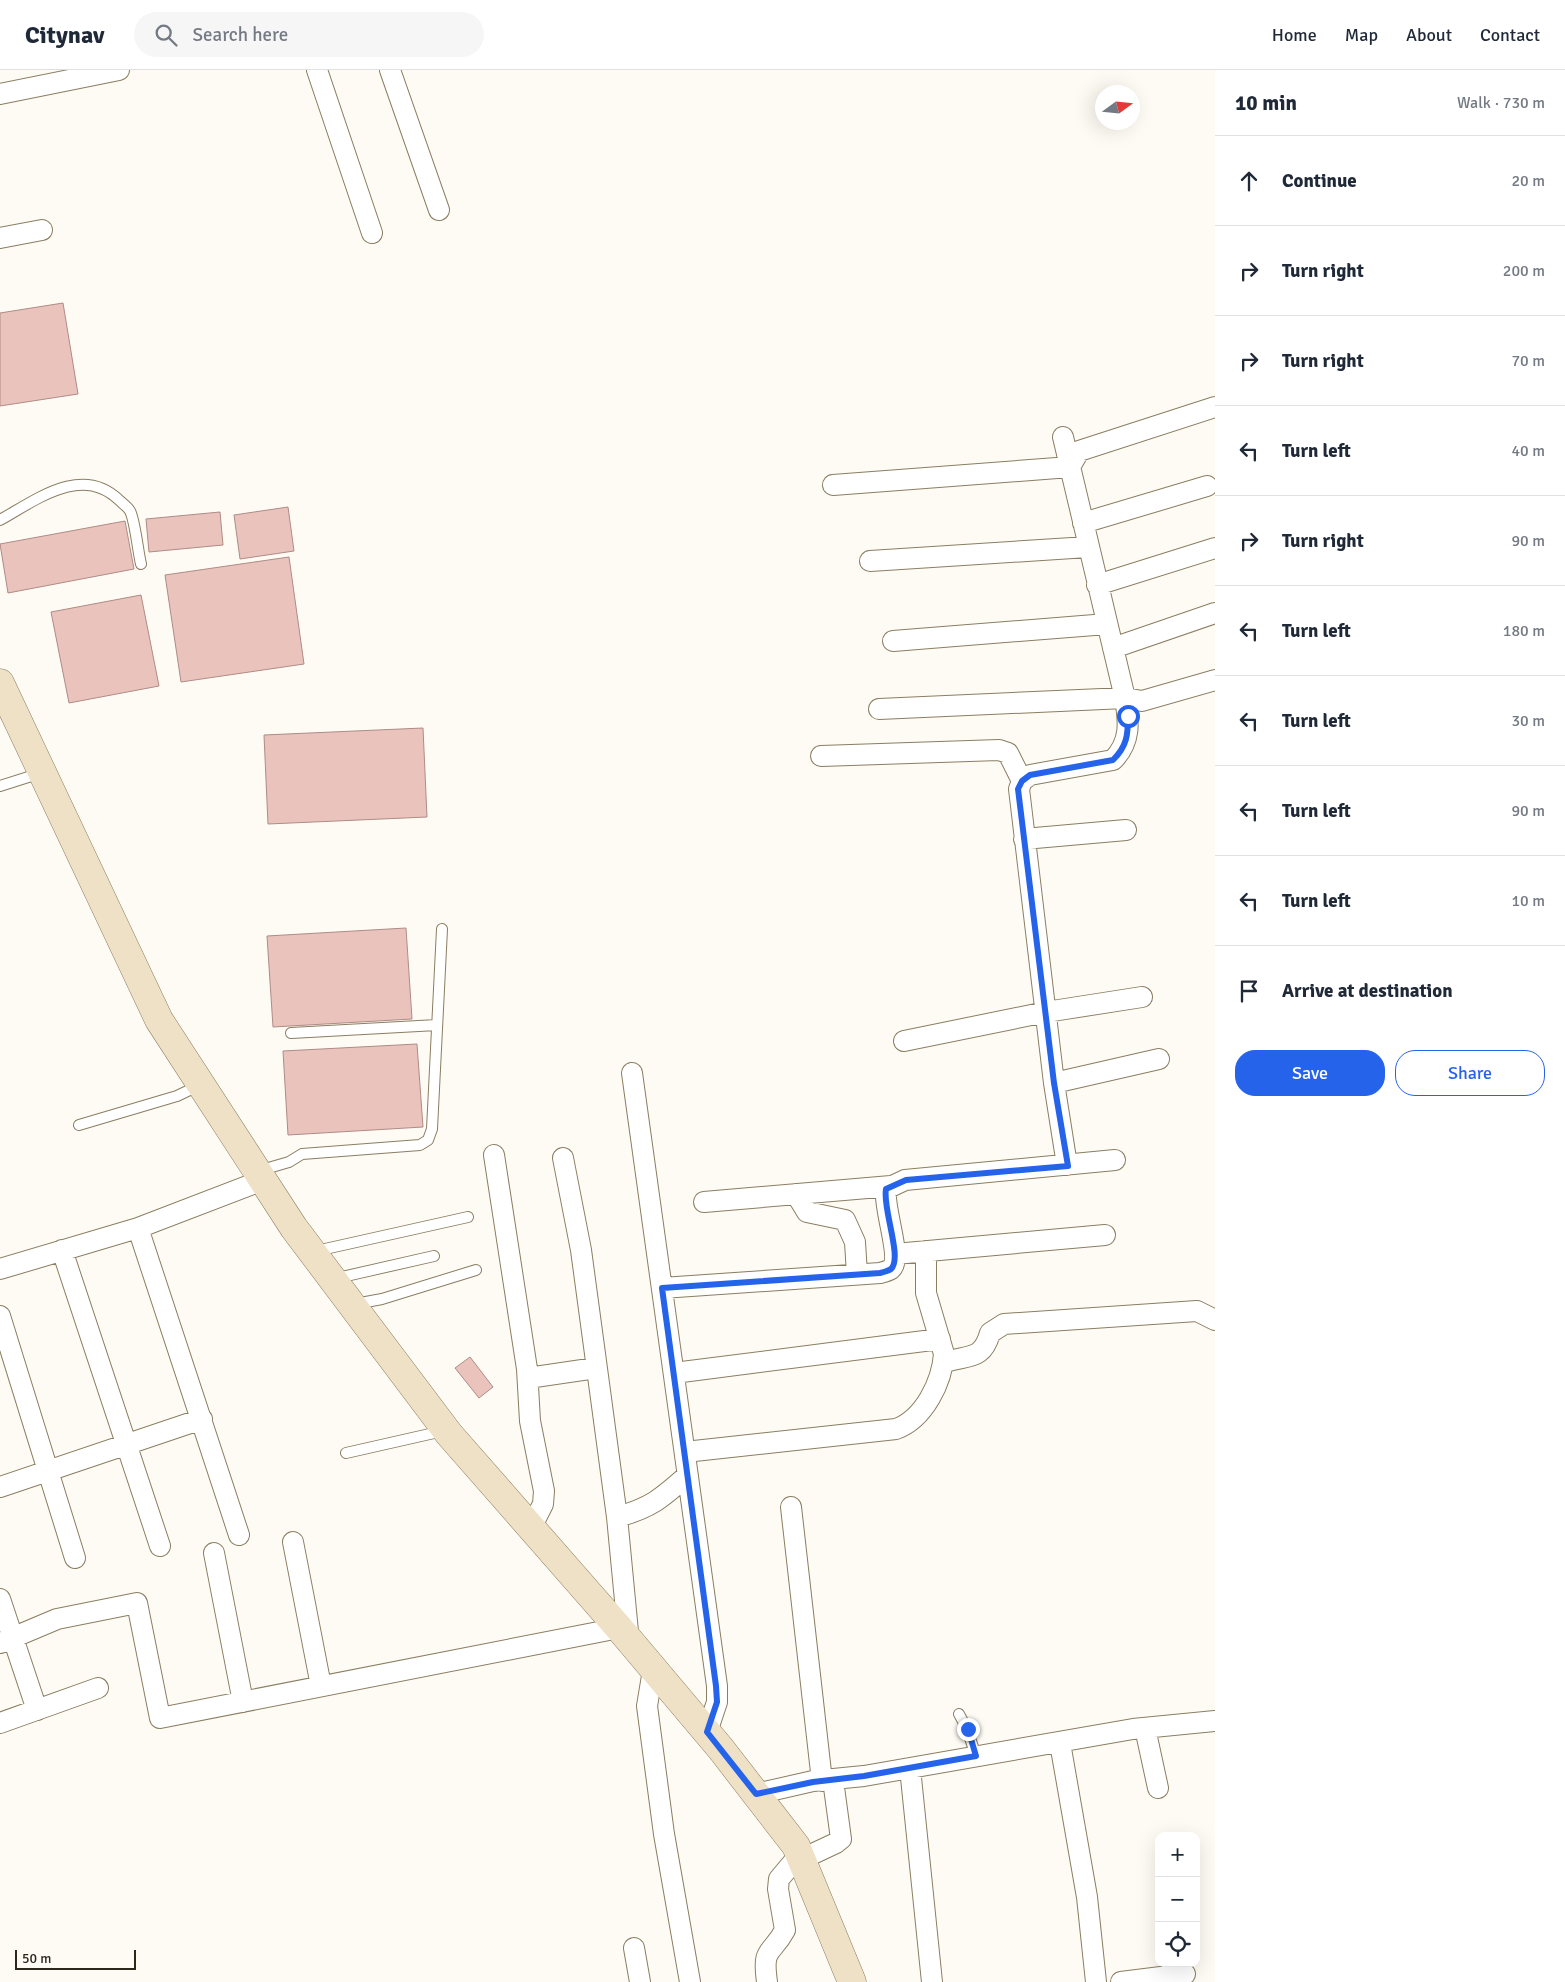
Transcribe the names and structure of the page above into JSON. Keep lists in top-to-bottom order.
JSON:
{
  "scale_bar": "50 m",
  "north": "right",
  "page": {
    "header": "Citynav",
    "search": "Search here",
    "nav": [
      "Home",
      "Map",
      "About",
      "Contact"
    ],
    "heading": ["10 min", "Walk · 730 m"],
    "list": [
      ["Continue", "20 m"],
      ["Turn right", "200 m"],
      ["Turn right", "70 m"],
      ["Turn left", "40 m"],
      ["Turn right", "90 m"],
      ["Turn left", "180 m"],
      ["Turn left", "30 m"],
      ["Turn left", "90 m"],
      ["Turn left", "10 m"],
      "Arrive at destination"
    ],
    "buttons": ["Save", "Share"],
    "map_buttons": ["+", "−"],
    "scale": "50 m"
  }
}
